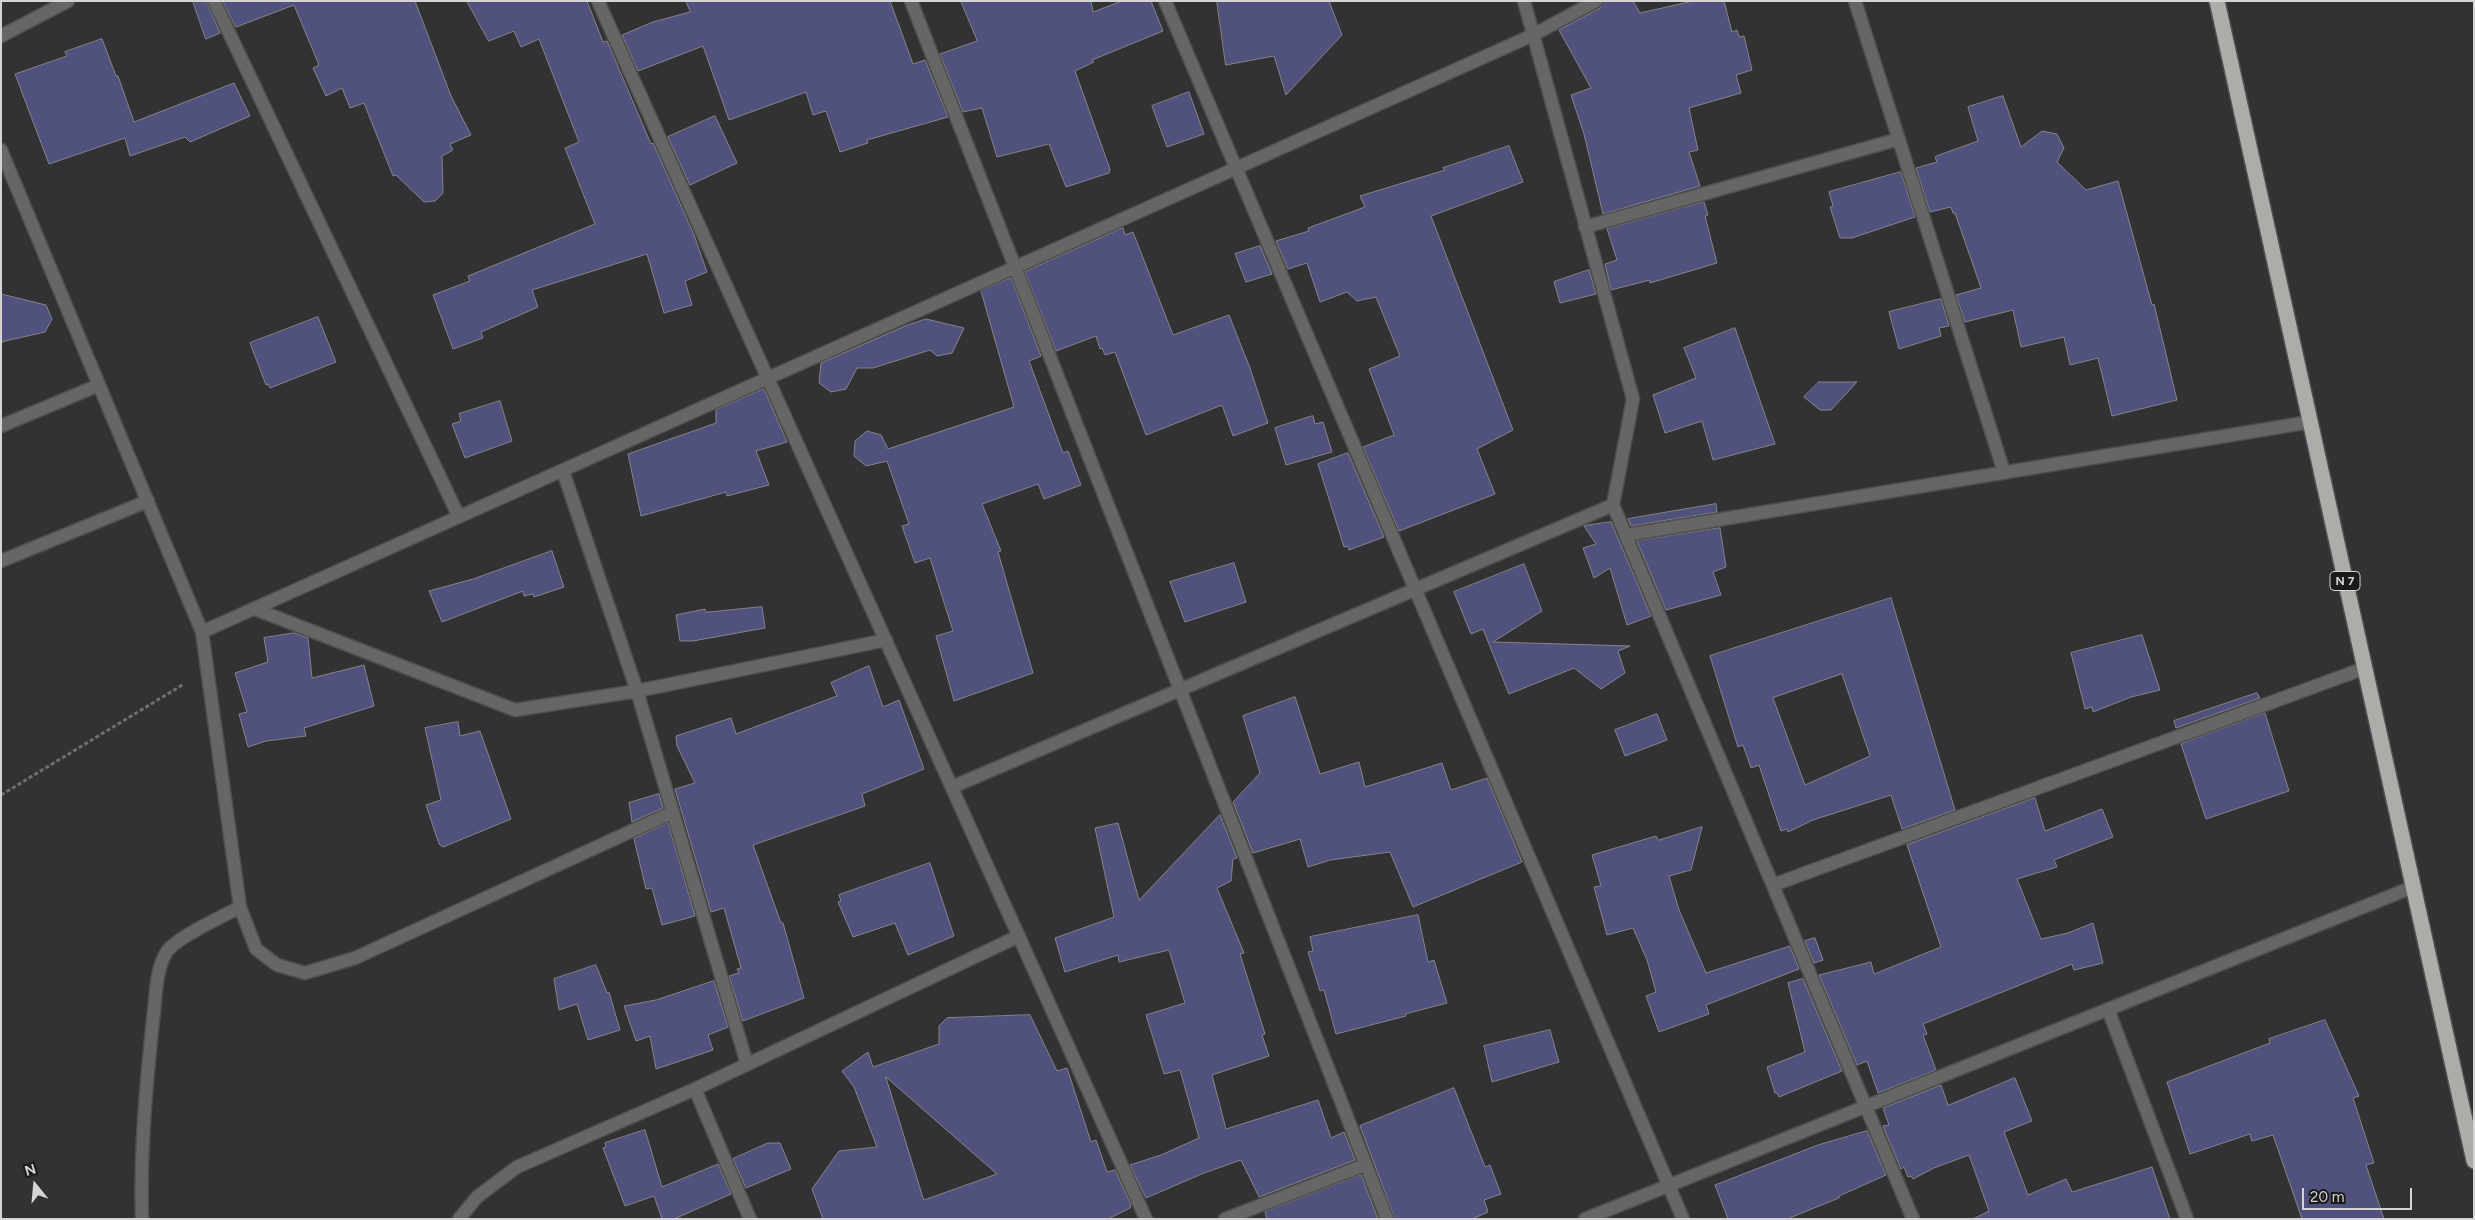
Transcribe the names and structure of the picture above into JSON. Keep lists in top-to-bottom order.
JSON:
{
  "streets": {
    "highway": ["N 7"]
  },
  "scale_bar": "20 m",
  "north": "top"
}
